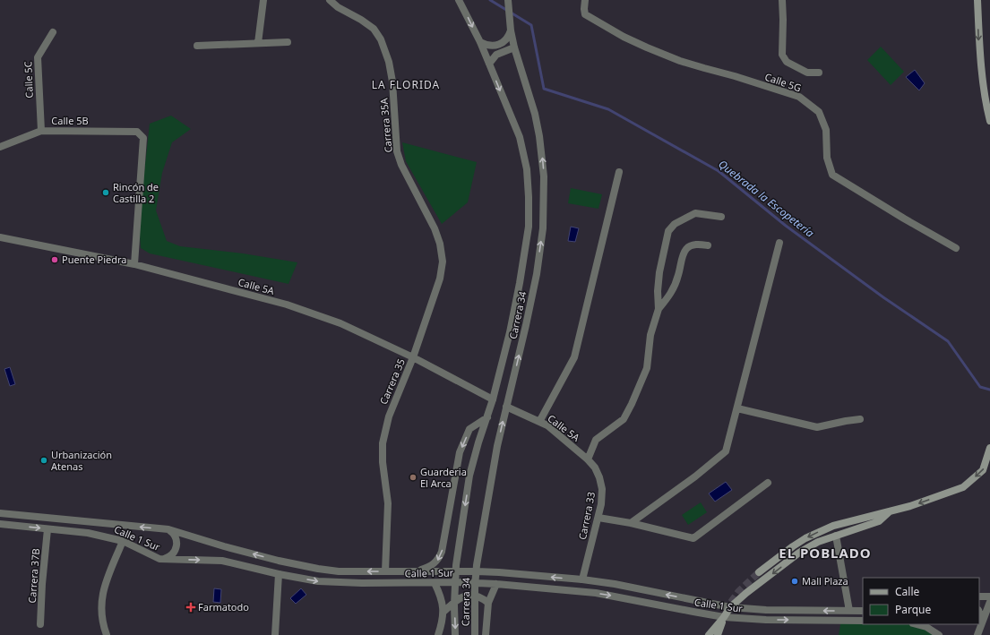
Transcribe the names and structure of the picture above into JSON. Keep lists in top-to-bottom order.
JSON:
{
  "streets": {
    "street": [
      "Calle 5C",
      "Calle 5G",
      "Calle 5B",
      "Carrera 35A",
      "Calle 5A",
      "Carrera 34",
      "Carrera 35",
      "Carrera 33",
      "Calle 1 Sur",
      "Carrera 37B"
    ]
  },
  "crossings": [
    ["Calle 5C", "Calle 5B"],
    ["Calle 5B", "Calle 5A"],
    ["Carrera 35A", "Carrera 35"],
    ["Calle 5A", "Carrera 34"],
    ["Calle 5A", "Carrera 35"],
    ["Calle 5A", "Carrera 33"],
    ["Carrera 35", "Calle 1 Sur"],
    ["Carrera 33", "Calle 1 Sur"],
    ["Calle 1 Sur", "Carrera 37B"]
  ],
  "districts": ["LA FLORIDA", "EL POBLADO"],
  "water": ["Quebrada la Escopetería"],
  "places": {
    "other": [
      "Rincón de Castilla 2",
      "Puente Piedra",
      "Urbanización Atenas",
      "Guarderia El Arca",
      "Mall Plaza"
    ],
    "health": ["Farmatodo"]
  },
  "legend": ["Calle", "Parque"]
}
